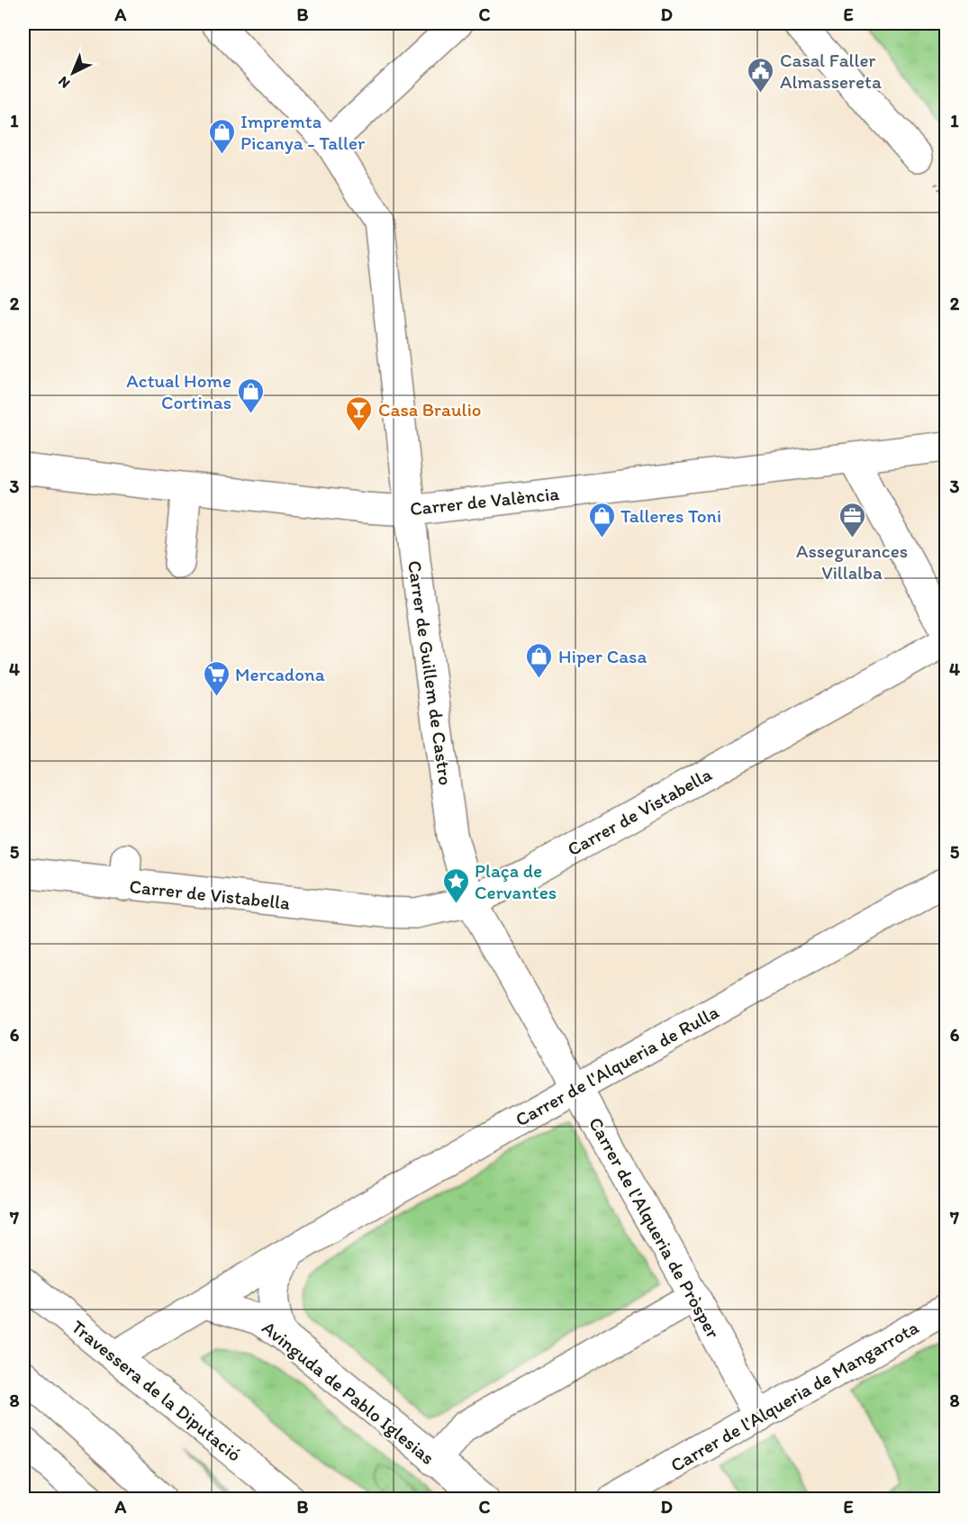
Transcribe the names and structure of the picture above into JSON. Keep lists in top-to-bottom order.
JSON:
{
  "streets": {
    "main road": [
      "Carrer de València",
      "Carrer de Guillem de Castro",
      "Carrer de Vistabella",
      "Carrer de l'Alqueria de Rulla",
      "Carrer de l'Alqueria de Pròsper",
      "Travessera de la Diputació",
      "Avinguda de Pablo Iglesias",
      "Carrer de l'Alqueria de Mangarrota"
    ]
  },
  "crossings": [
    ["Carrer de València", "Carrer de Guillem de Castro"],
    ["Carrer de Guillem de Castro", "Carrer de l'Alqueria de Pròsper"],
    ["Carrer de Vistabella", "Carrer de l'Alqueria de Pròsper"],
    ["Carrer de l'Alqueria de Rulla", "Carrer de l'Alqueria de Pròsper"],
    ["Carrer de l'Alqueria de Rulla", "Travessera de la Diputació"],
    ["Carrer de l'Alqueria de Rulla", "Avinguda de Pablo Iglesias"],
    ["Carrer de l'Alqueria de Pròsper", "Carrer de l'Alqueria de Mangarrota"]
  ],
  "places": {
    "public building": ["Casal Faller Almassereta"],
    "shop": [
      "Impremta Picanya - Taller",
      "Actual Home Cortinas",
      "Talleres Toni",
      "Hiper Casa"
    ],
    "bar": ["Casa Braulio"],
    "office": ["Assegurances Villalba"],
    "supermarket": ["Mercadona"],
    "place": ["Plaça de Cervantes"]
  },
  "north": "bottom left",
  "grid": {
    "columns": [
      "A",
      "B",
      "C",
      "D",
      "E"
    ],
    "rows": [
      "1",
      "2",
      "3",
      "4",
      "5",
      "6",
      "7",
      "8"
    ]
  }
}
